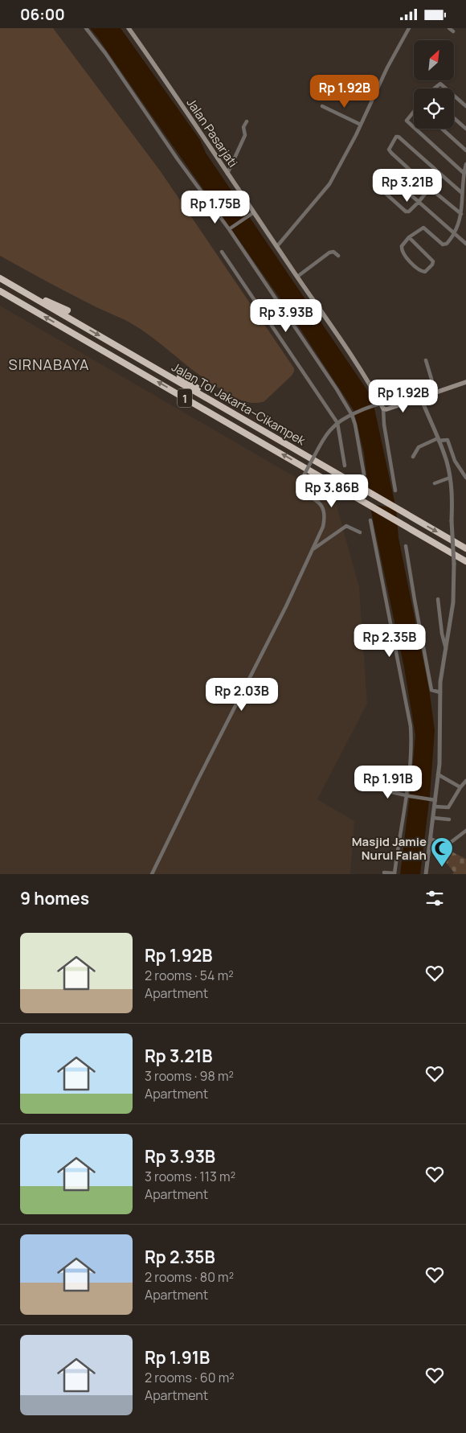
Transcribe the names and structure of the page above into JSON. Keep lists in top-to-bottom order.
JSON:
{
  "streets": {
    "highway": ["1", "Jalan Tol Jakarta–Cikampek"],
    "main road": ["Jalan Pasarjati"]
  },
  "districts": ["SIRNABAYA"],
  "places": {
    "mosque": ["Masjid Jamie Nurul Falah"]
  },
  "north": "top right",
  "page": {
    "status": "06:00",
    "price": [
      "Rp 1.92B",
      "Rp 3.21B",
      "Rp 1.75B",
      "Rp 3.93B",
      "Rp 1.92B",
      "Rp 3.86B",
      "Rp 2.35B",
      "Rp 2.03B",
      "Rp 1.91B"
    ],
    "heading": "9 homes",
    "list": [
      {
        "name": "Rp 1.92B",
        "note": "2 rooms · 54 m² · Apartment"
      },
      {
        "name": "Rp 3.21B",
        "note": "3 rooms · 98 m² · Apartment"
      },
      {
        "name": "Rp 3.93B",
        "note": "3 rooms · 113 m² · Apartment"
      },
      {
        "name": "Rp 2.35B",
        "note": "2 rooms · 80 m² · Apartment"
      },
      {
        "name": "Rp 1.91B",
        "note": "2 rooms · 60 m² · Apartment"
      }
    ]
  }
}
